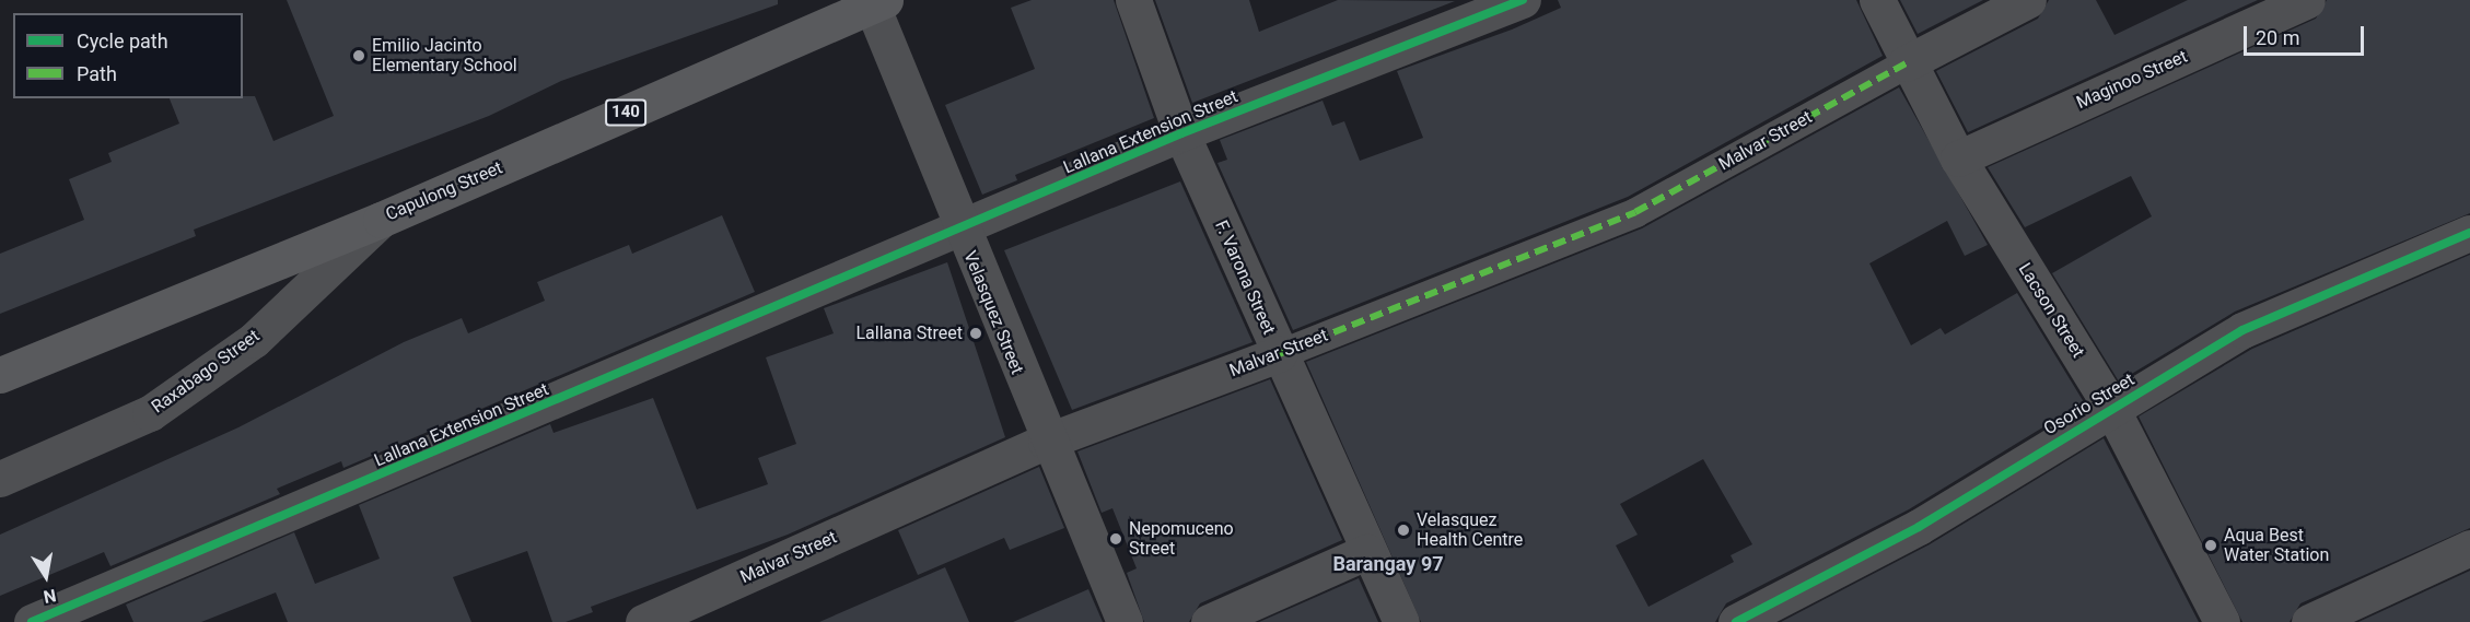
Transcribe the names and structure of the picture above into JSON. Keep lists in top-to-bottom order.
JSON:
{
  "streets": {
    "main road": ["140", "Capulong Street"],
    "street": [
      "Maginoo Street",
      "Lallana Extension Street",
      "Malvar Street",
      "F. Varona Street",
      "Lacson Street",
      "Velasquez Street",
      "Raxabago Street",
      "Osorio Street"
    ]
  },
  "crossings": [
    ["Maginoo Street", "Lacson Street"],
    ["Lallana Extension Street", "F. Varona Street"],
    ["Lallana Extension Street", "Velasquez Street"],
    ["Malvar Street", "F. Varona Street"],
    ["Malvar Street", "Lacson Street"],
    ["Malvar Street", "Velasquez Street"],
    ["Capulong Street", "Velasquez Street"],
    ["Capulong Street", "Raxabago Street"],
    ["Lacson Street", "Osorio Street"]
  ],
  "districts": ["Barangay 97"],
  "places": [
    "Emilio Jacinto Elementary School",
    "Lallana Street",
    "Velasquez Health Centre",
    "Nepomuceno Street",
    "Aqua Best Water Station"
  ],
  "legend": ["Cycle path", "Path"],
  "scale_bar": "20 m",
  "north": "bottom"
}
